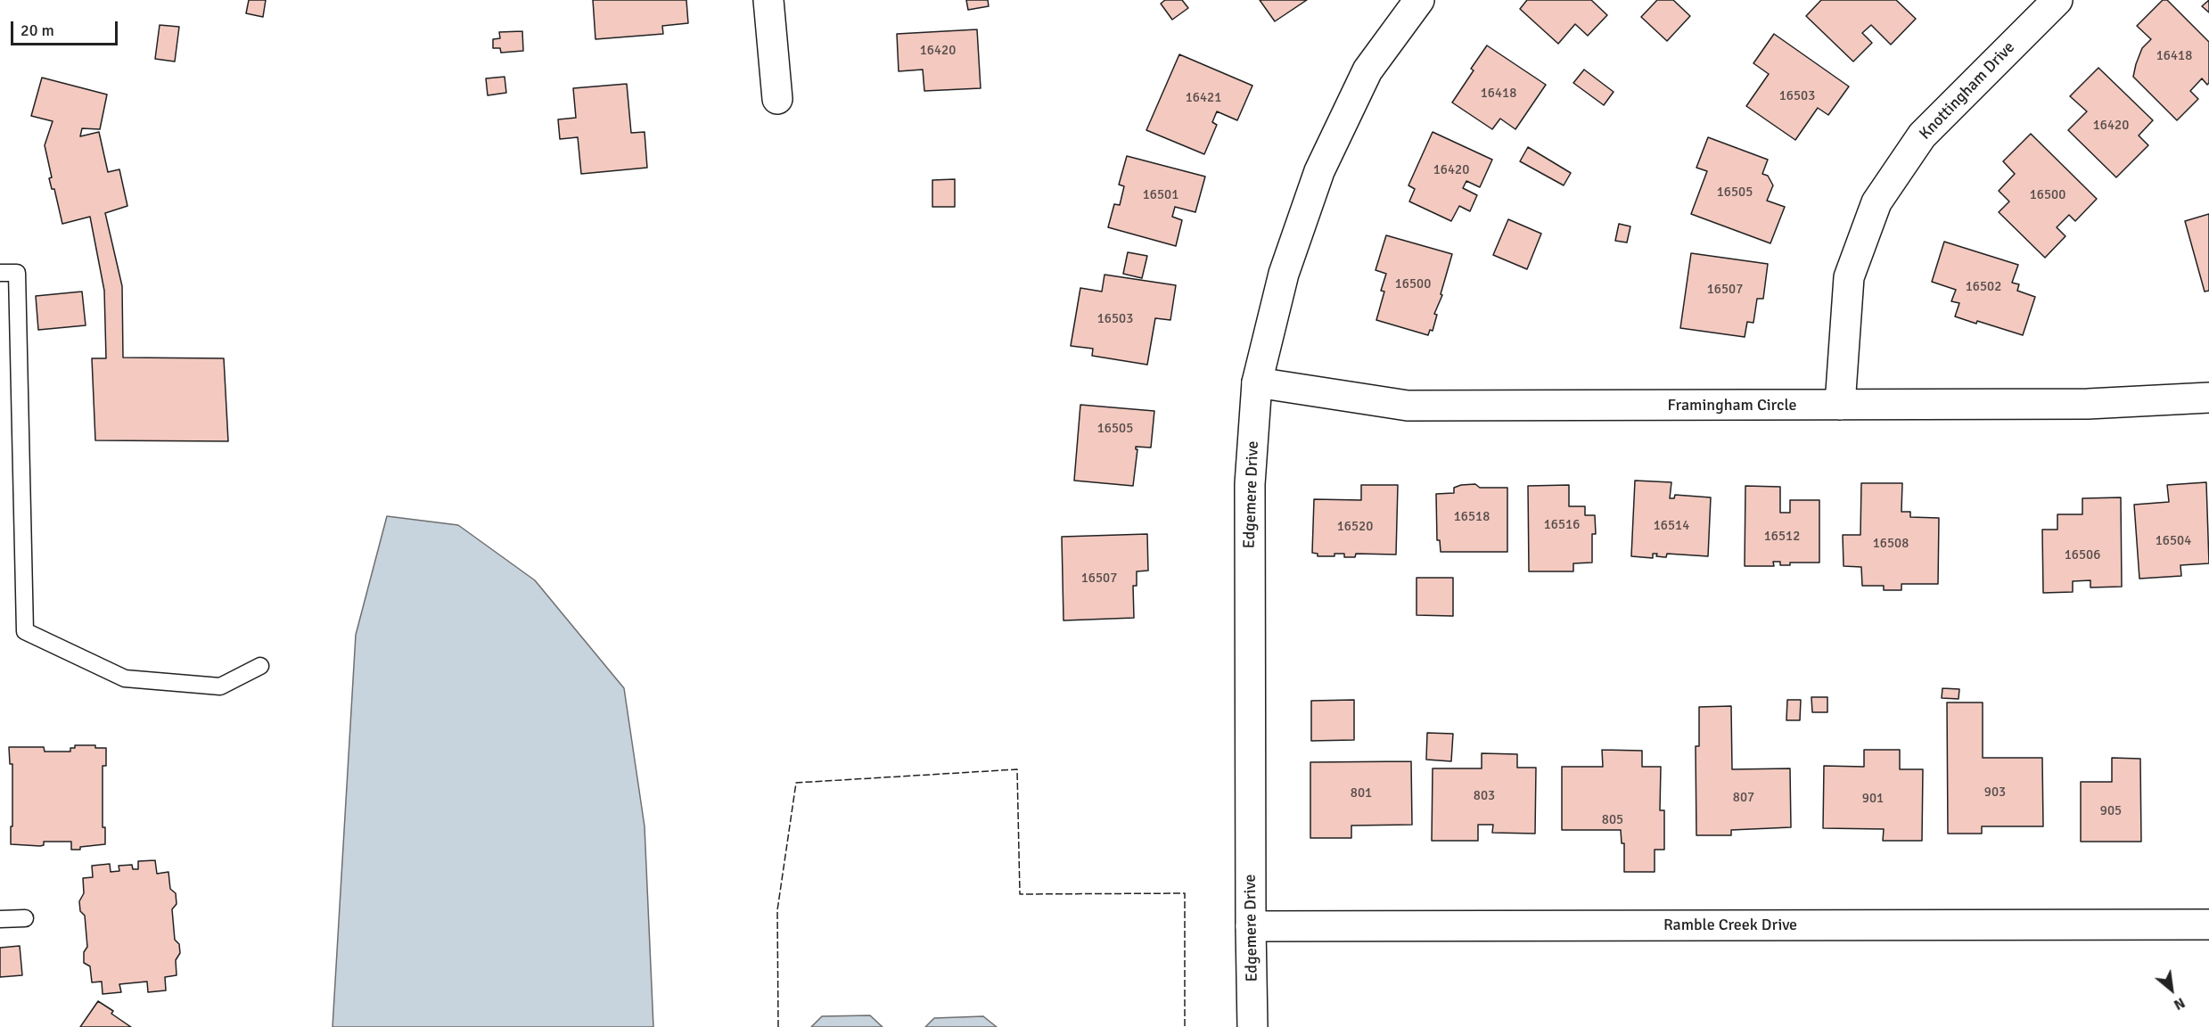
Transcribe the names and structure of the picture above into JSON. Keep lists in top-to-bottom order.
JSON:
{
  "streets": {
    "street": [
      "Knottingham Drive",
      "Framingham Circle",
      "Edgemere Drive",
      "Ramble Creek Drive"
    ]
  },
  "crossings": [
    ["Knottingham Drive", "Framingham Circle"],
    ["Framingham Circle", "Edgemere Drive"],
    ["Edgemere Drive", "Ramble Creek Drive"]
  ],
  "house_numbers": [
    "16420",
    "16418",
    "16418",
    "16503",
    "16421",
    "16420",
    "16420",
    "16505",
    "16501",
    "16500",
    "16500",
    "16502",
    "16507",
    "16503",
    "16505",
    "16518",
    "16516",
    "16514",
    "16520",
    "16512",
    "16504",
    "16508",
    "16506",
    "16507",
    "903",
    "801",
    "803",
    "807",
    "901",
    "905",
    "805"
  ],
  "scale_bar": "20 m",
  "north": "bottom right"
}
